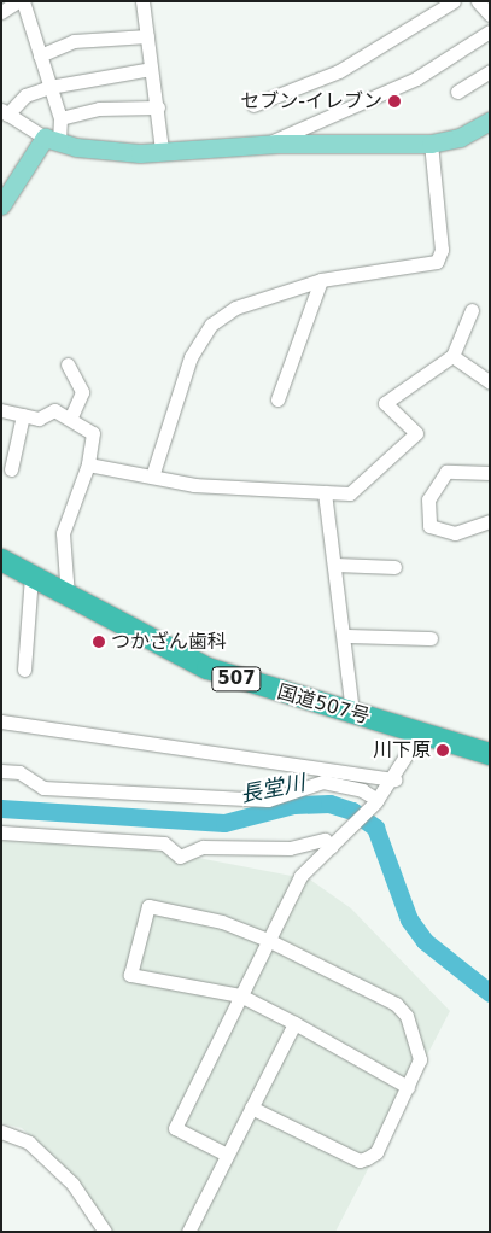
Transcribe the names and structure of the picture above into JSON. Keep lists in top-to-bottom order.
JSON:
{
  "streets": {
    "highway": ["507", "国道507号"]
  },
  "water": ["長堂川"],
  "places": ["セブン-イレブン", "つかざん歯科", "川下原"]
}
